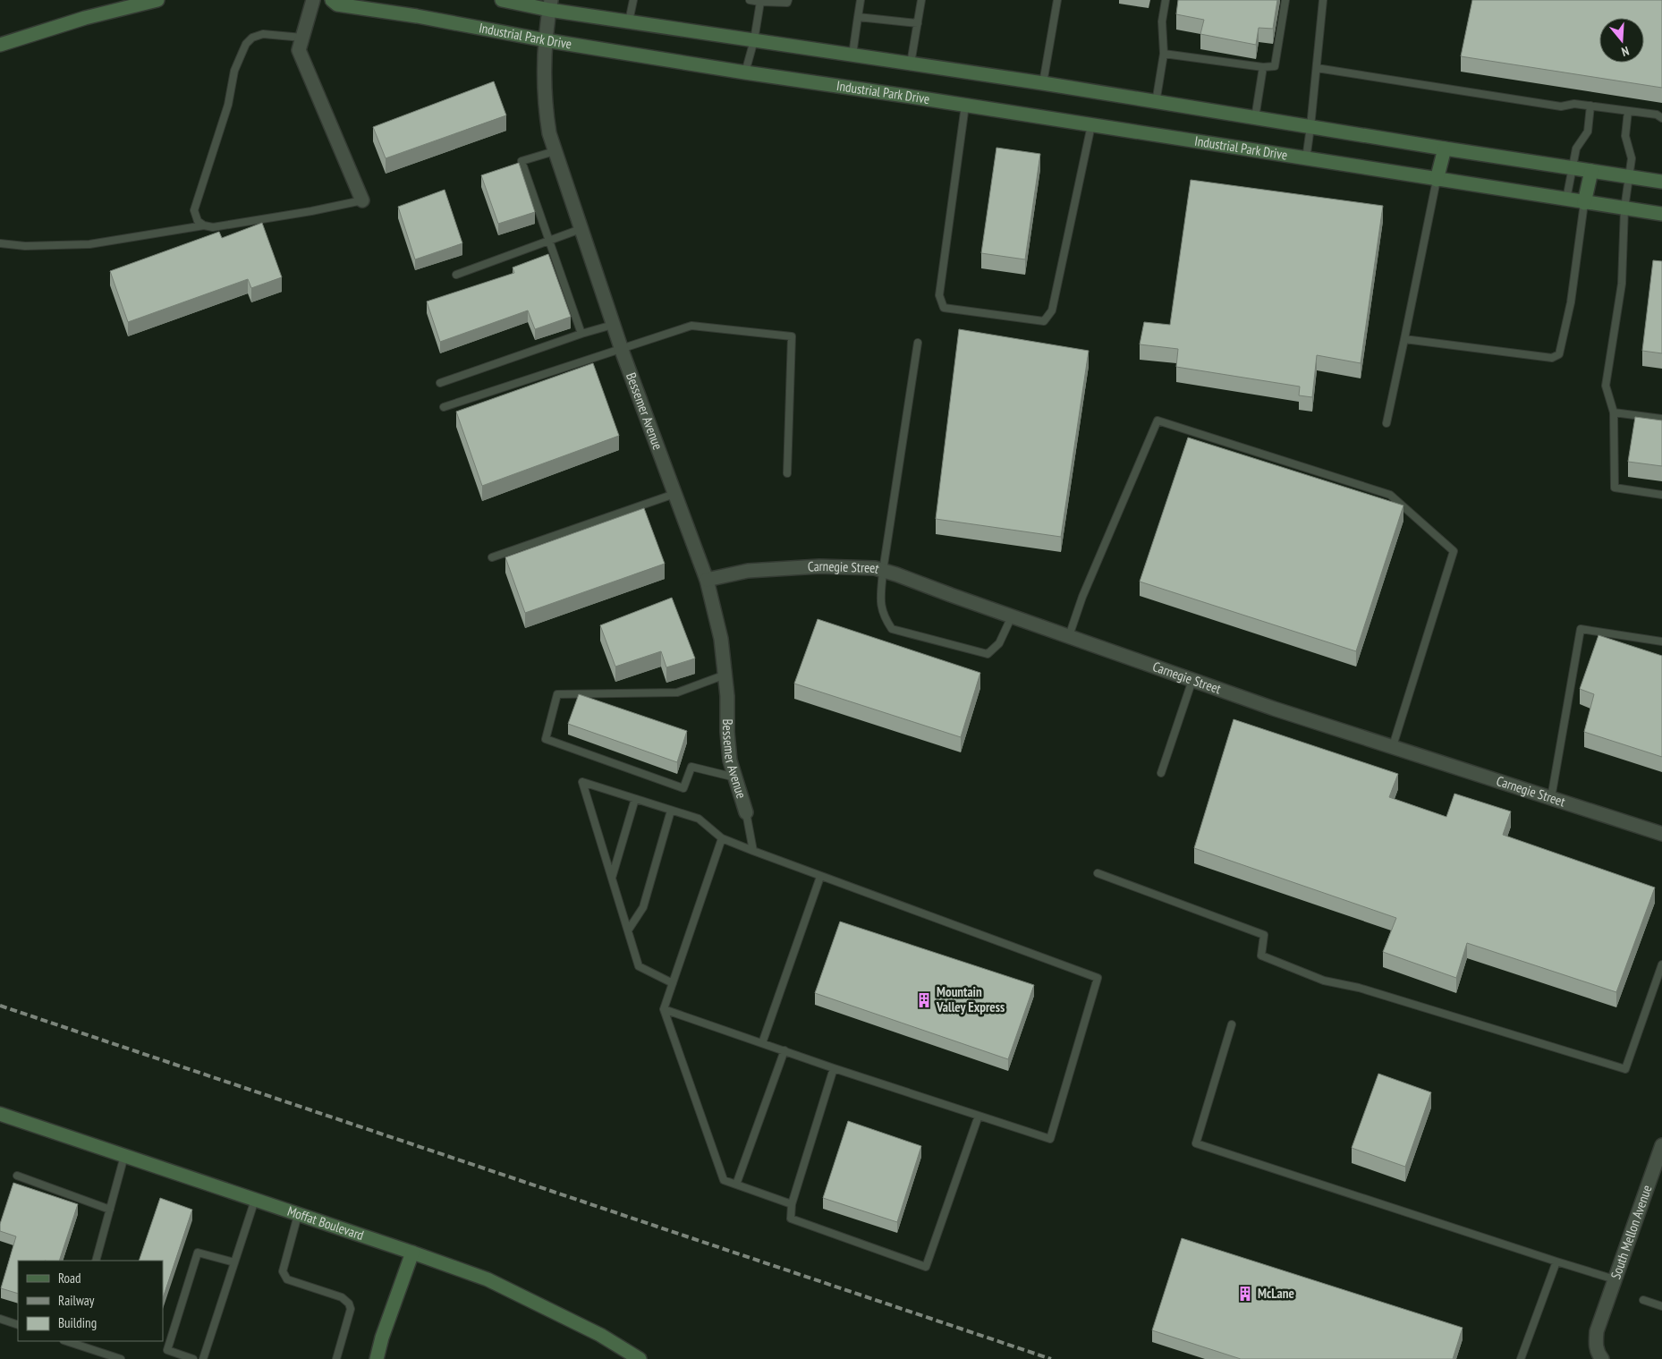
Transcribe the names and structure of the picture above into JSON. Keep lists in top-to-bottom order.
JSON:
{
  "streets": {
    "street": [
      "Industrial Park Drive",
      "Bessemer Avenue",
      "Carnegie Street",
      "Moffat Boulevard",
      "South Mellon Avenue"
    ]
  },
  "crossings": [
    ["Industrial Park Drive", "Bessemer Avenue"],
    ["Bessemer Avenue", "Carnegie Street"]
  ],
  "places": {
    "building": ["Mountain Valley Express", "McLane"]
  },
  "legend": ["Road", "Railway", "Building"],
  "north": "bottom"
}
